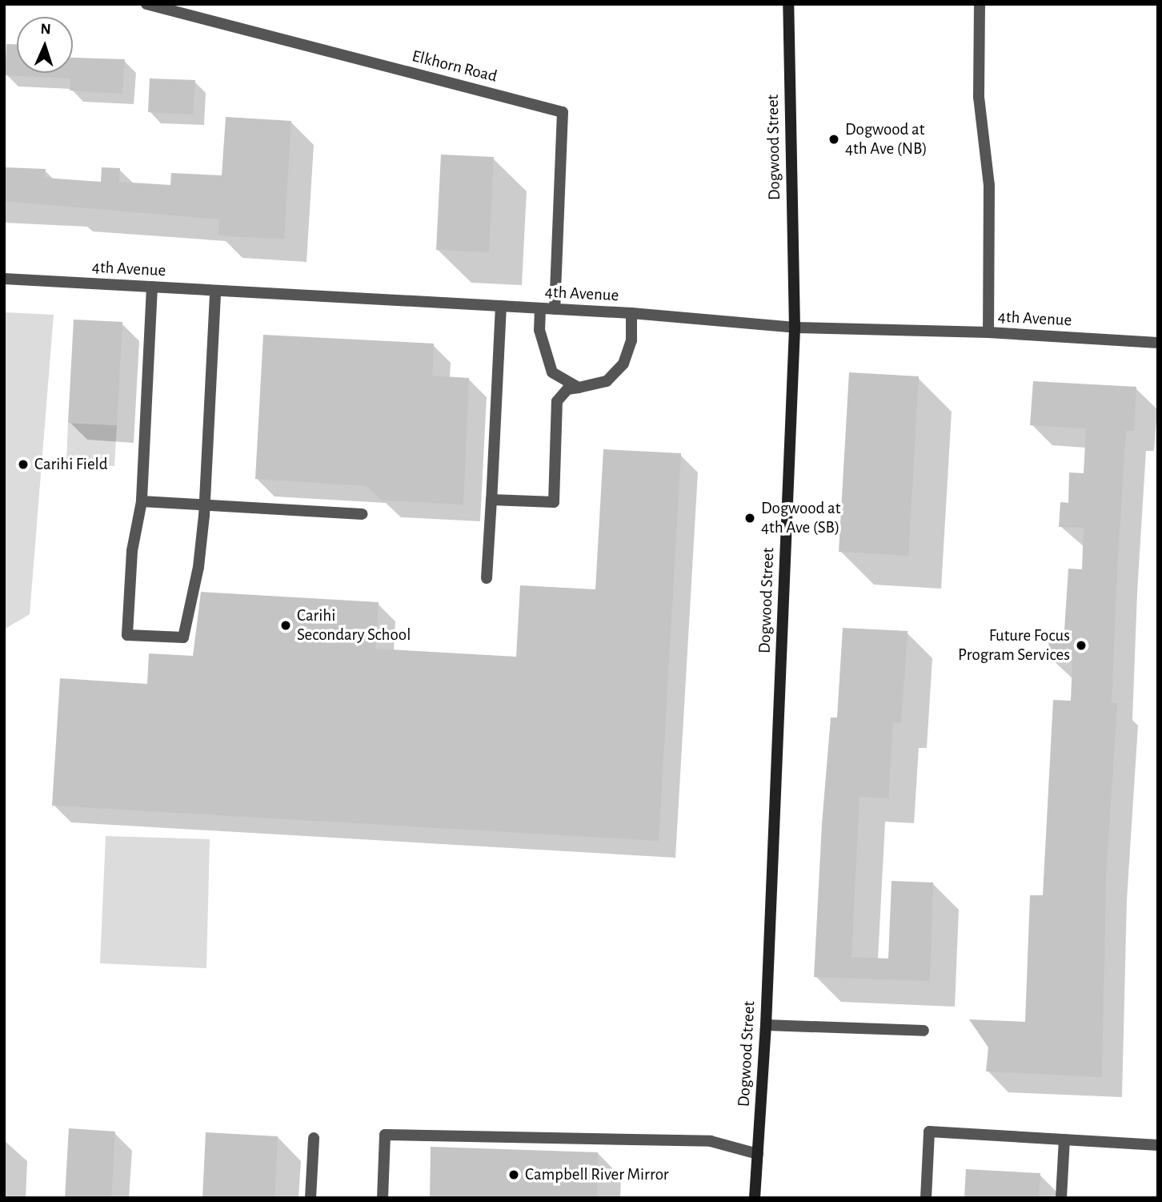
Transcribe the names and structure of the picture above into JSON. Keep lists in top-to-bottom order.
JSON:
{
  "streets": {
    "main road": ["Dogwood Street"],
    "street": ["Elkhorn Road", "4th Avenue"]
  },
  "crossings": [
    ["Elkhorn Road", "4th Avenue"],
    ["Dogwood Street", "4th Avenue"]
  ],
  "places": [
    "Dogwood at 4th Ave (NB)",
    "Carihi Field",
    "Dogwood at 4th Ave (SB)",
    "Carihi Secondary School",
    "Future Focus Program Services",
    "Campbell River Mirror"
  ],
  "north": "top"
}
